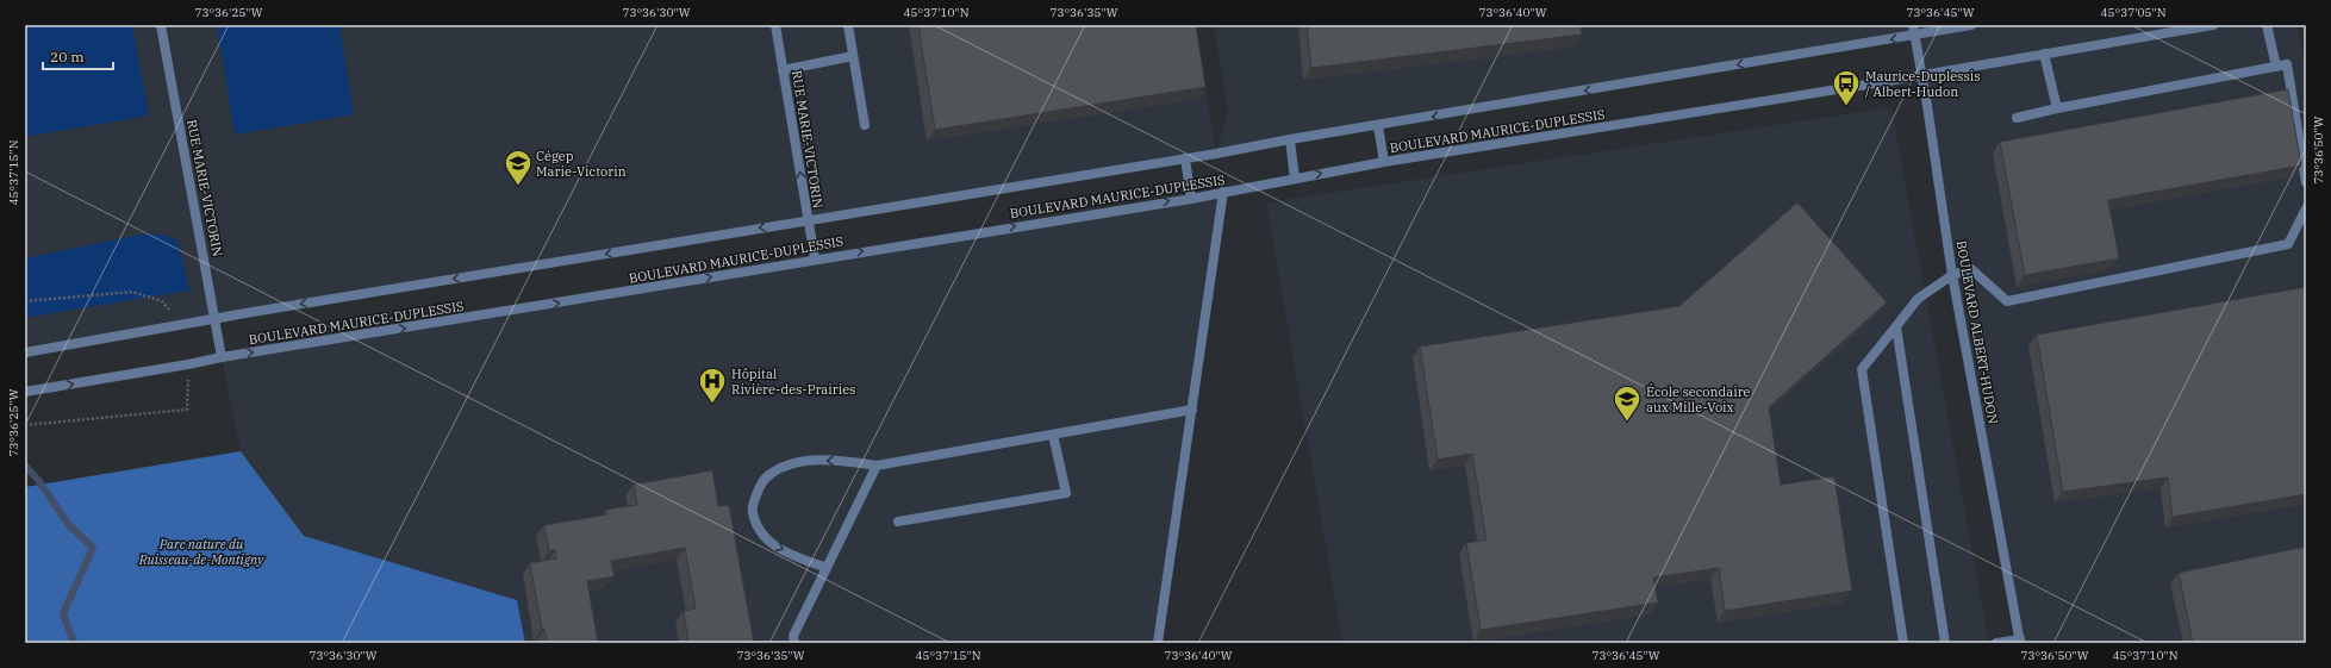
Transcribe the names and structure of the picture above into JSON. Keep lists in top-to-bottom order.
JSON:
{
  "streets": {
    "street": ["BOULEVARD MAURICE-DUPLESSIS", "RUE MARIE-VICTORIN", "BOULEVARD ALBERT-HUDON"]
  },
  "crossings": [
    ["BOULEVARD MAURICE-DUPLESSIS", "RUE MARIE-VICTORIN"],
    ["BOULEVARD MAURICE-DUPLESSIS", "BOULEVARD ALBERT-HUDON"]
  ],
  "parks": ["Parc nature du Ruisseau-de-Montigny"],
  "places": {
    "bus stop": ["Maurice-Duplessis / Albert-Hudon"],
    "school or university": ["Cégep Marie-Victorin", "École secondaire aux Mille-Voix"],
    "hospital": ["Hôpital Rivière-des-Prairies"]
  },
  "scale_bar": "20 m",
  "coordinates": [
    "73°36'25\"W",
    "73°36'30\"W",
    "45°37'10\"N",
    "73°36'35\"W",
    "73°36'40\"W",
    "73°36'45\"W",
    "45°37'05\"N",
    "73°36'50\"W",
    "45°37'15\"N"
  ]
}
